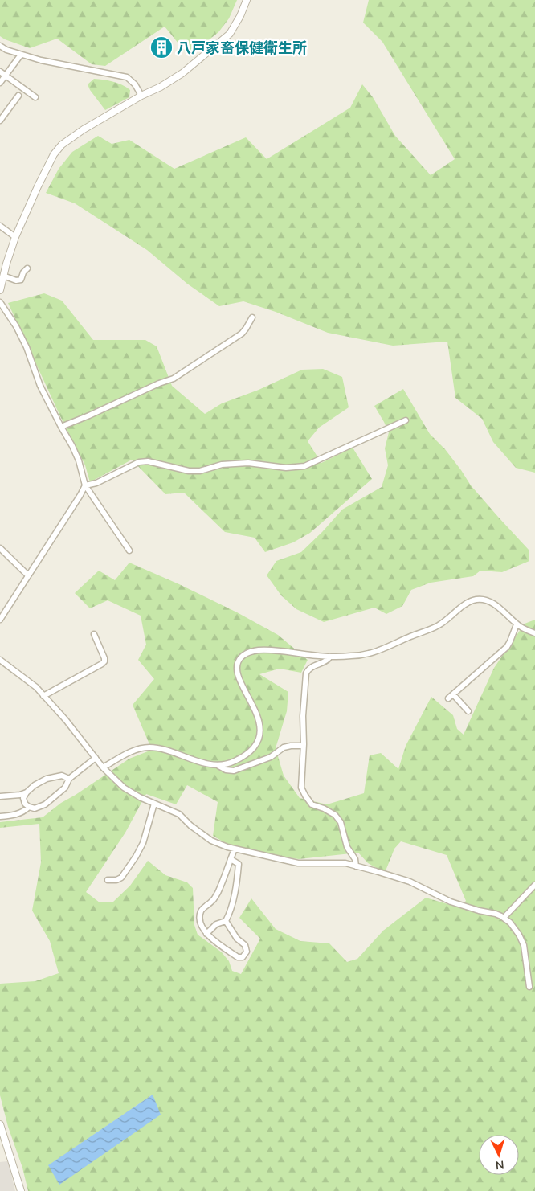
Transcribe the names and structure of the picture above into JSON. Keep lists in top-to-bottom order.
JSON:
{
  "places": {
    "building": ["八戸家畜保健衛生所"]
  },
  "north": "bottom"
}
